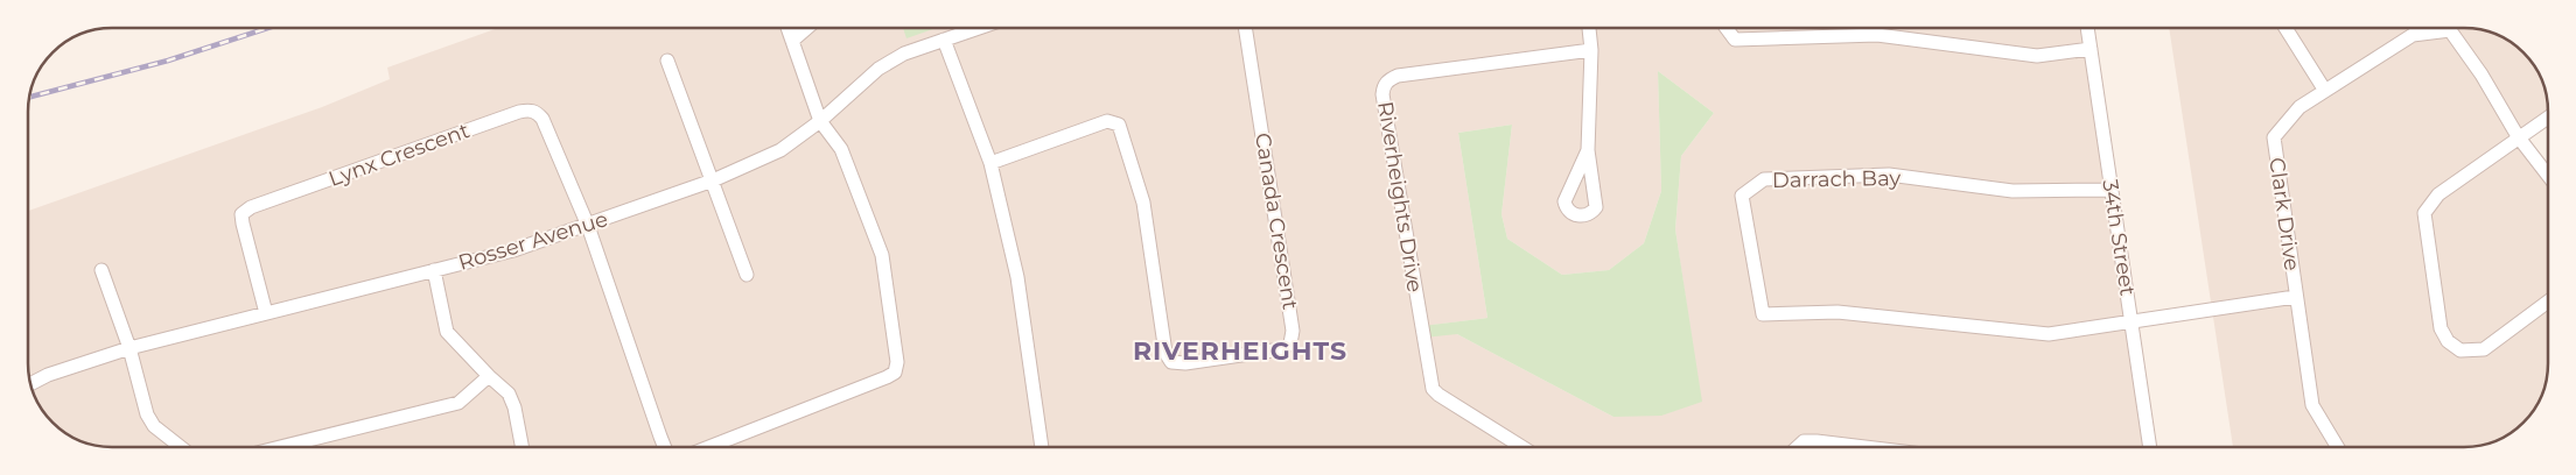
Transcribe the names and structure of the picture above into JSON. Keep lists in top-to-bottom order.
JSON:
{
  "streets": {
    "street": [
      "Lynx Crescent",
      "Darrach Bay",
      "Riverheights Drive",
      "Clark Drive",
      "Canada Crescent",
      "34th Street",
      "Rosser Avenue"
    ]
  },
  "crossings": [
    ["Lynx Crescent", "Rosser Avenue"],
    ["Darrach Bay", "34th Street"]
  ],
  "districts": ["RIVERHEIGHTS"]
}
